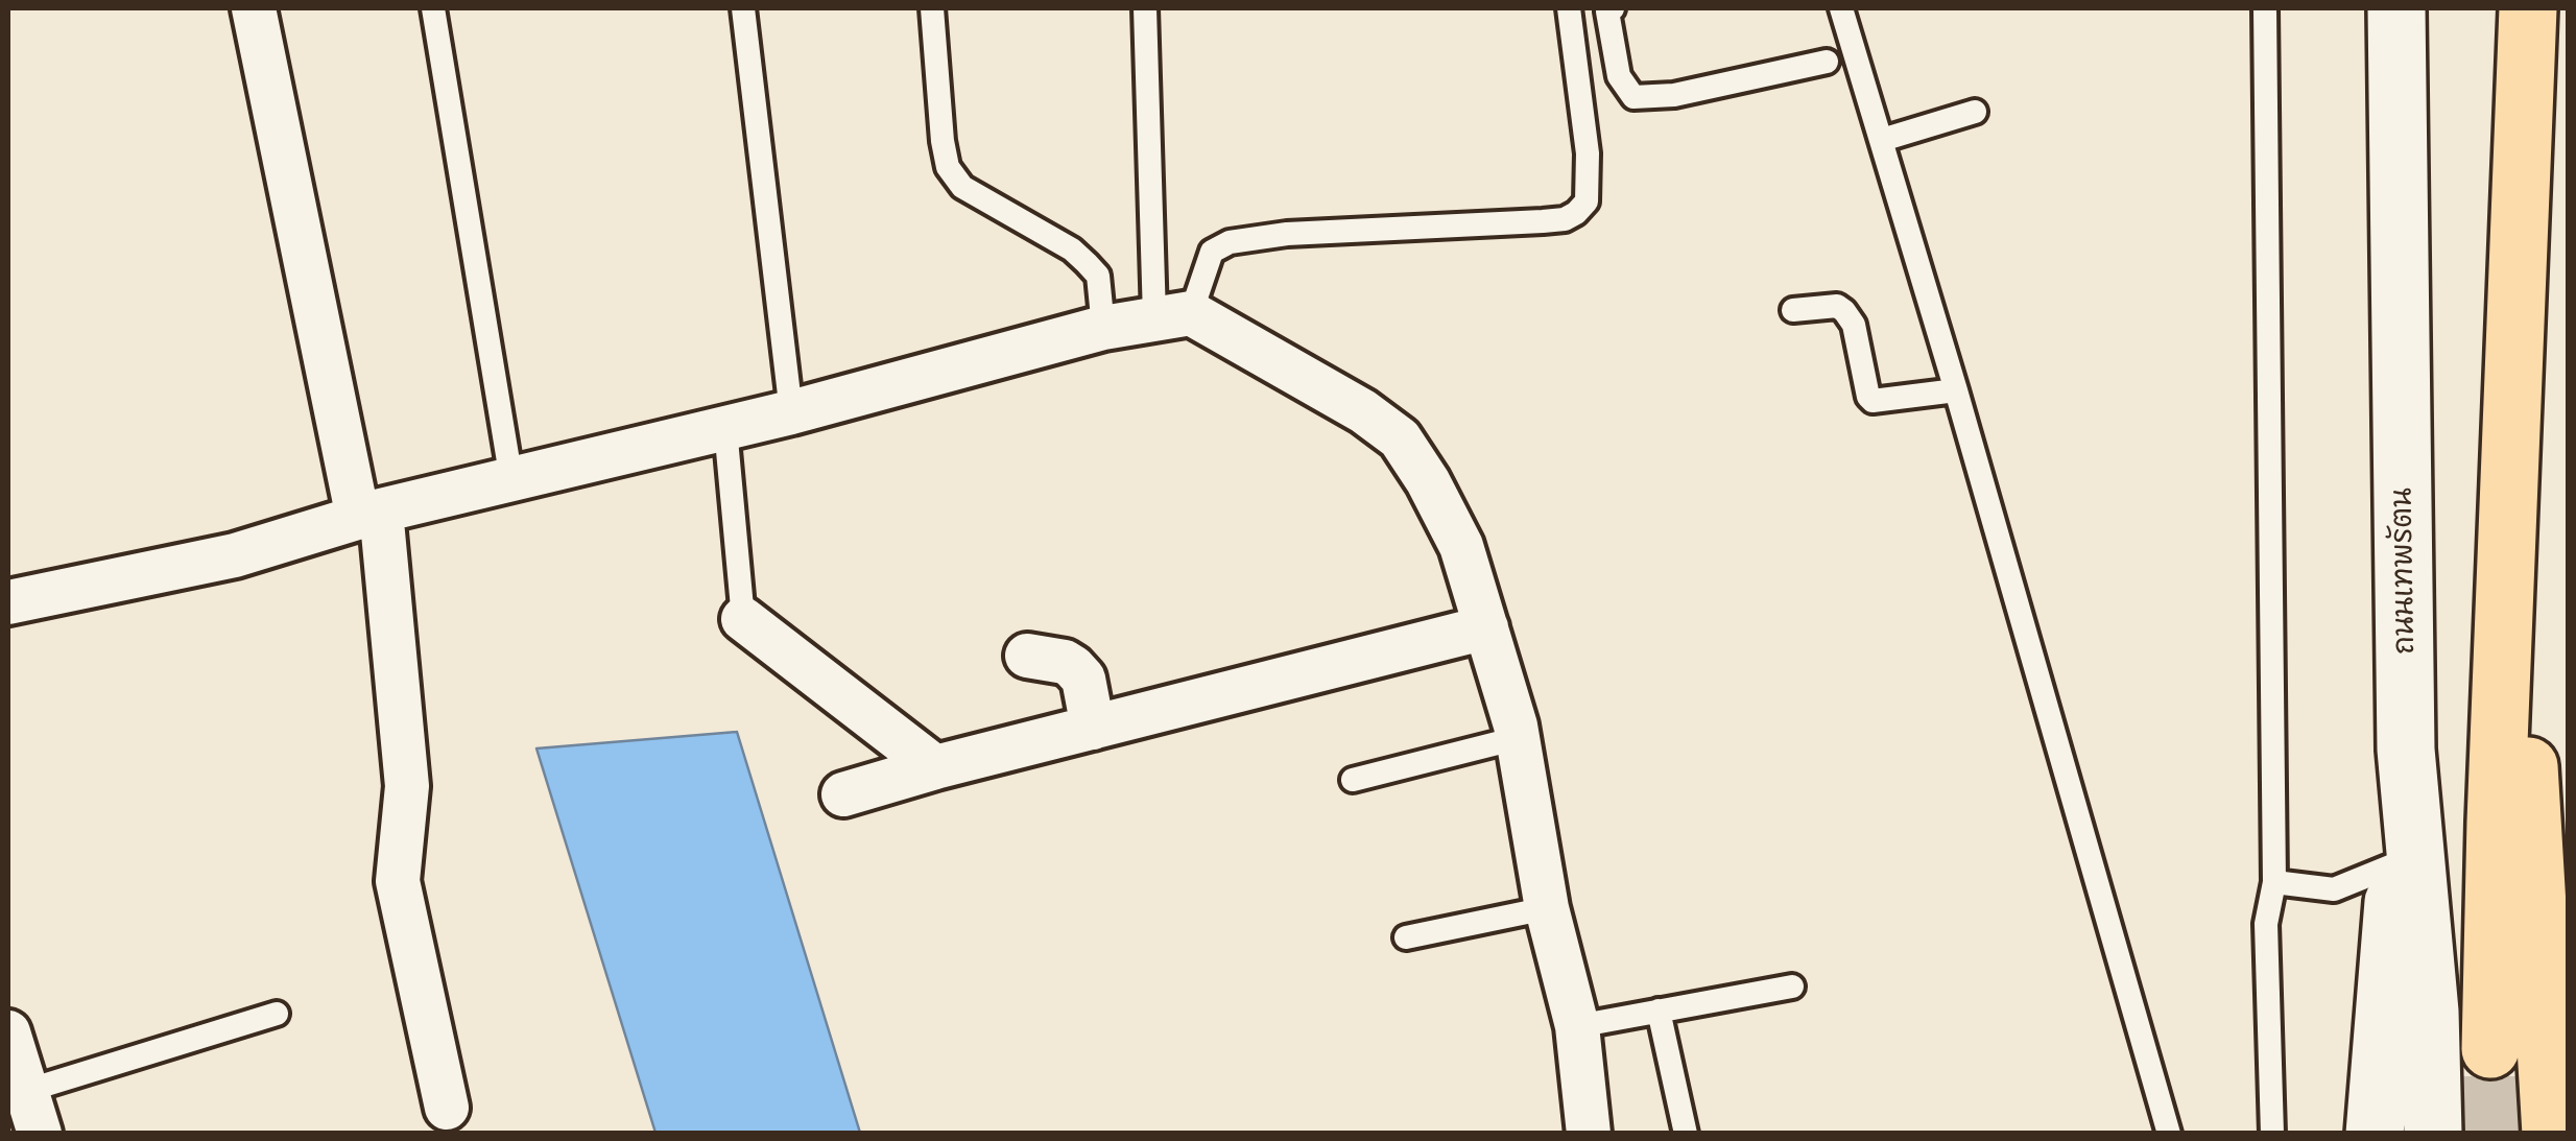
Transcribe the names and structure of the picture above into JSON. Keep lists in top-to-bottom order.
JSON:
{
  "streets": {
    "main road": ["ถนนเทพรัตน"]
  }
}
